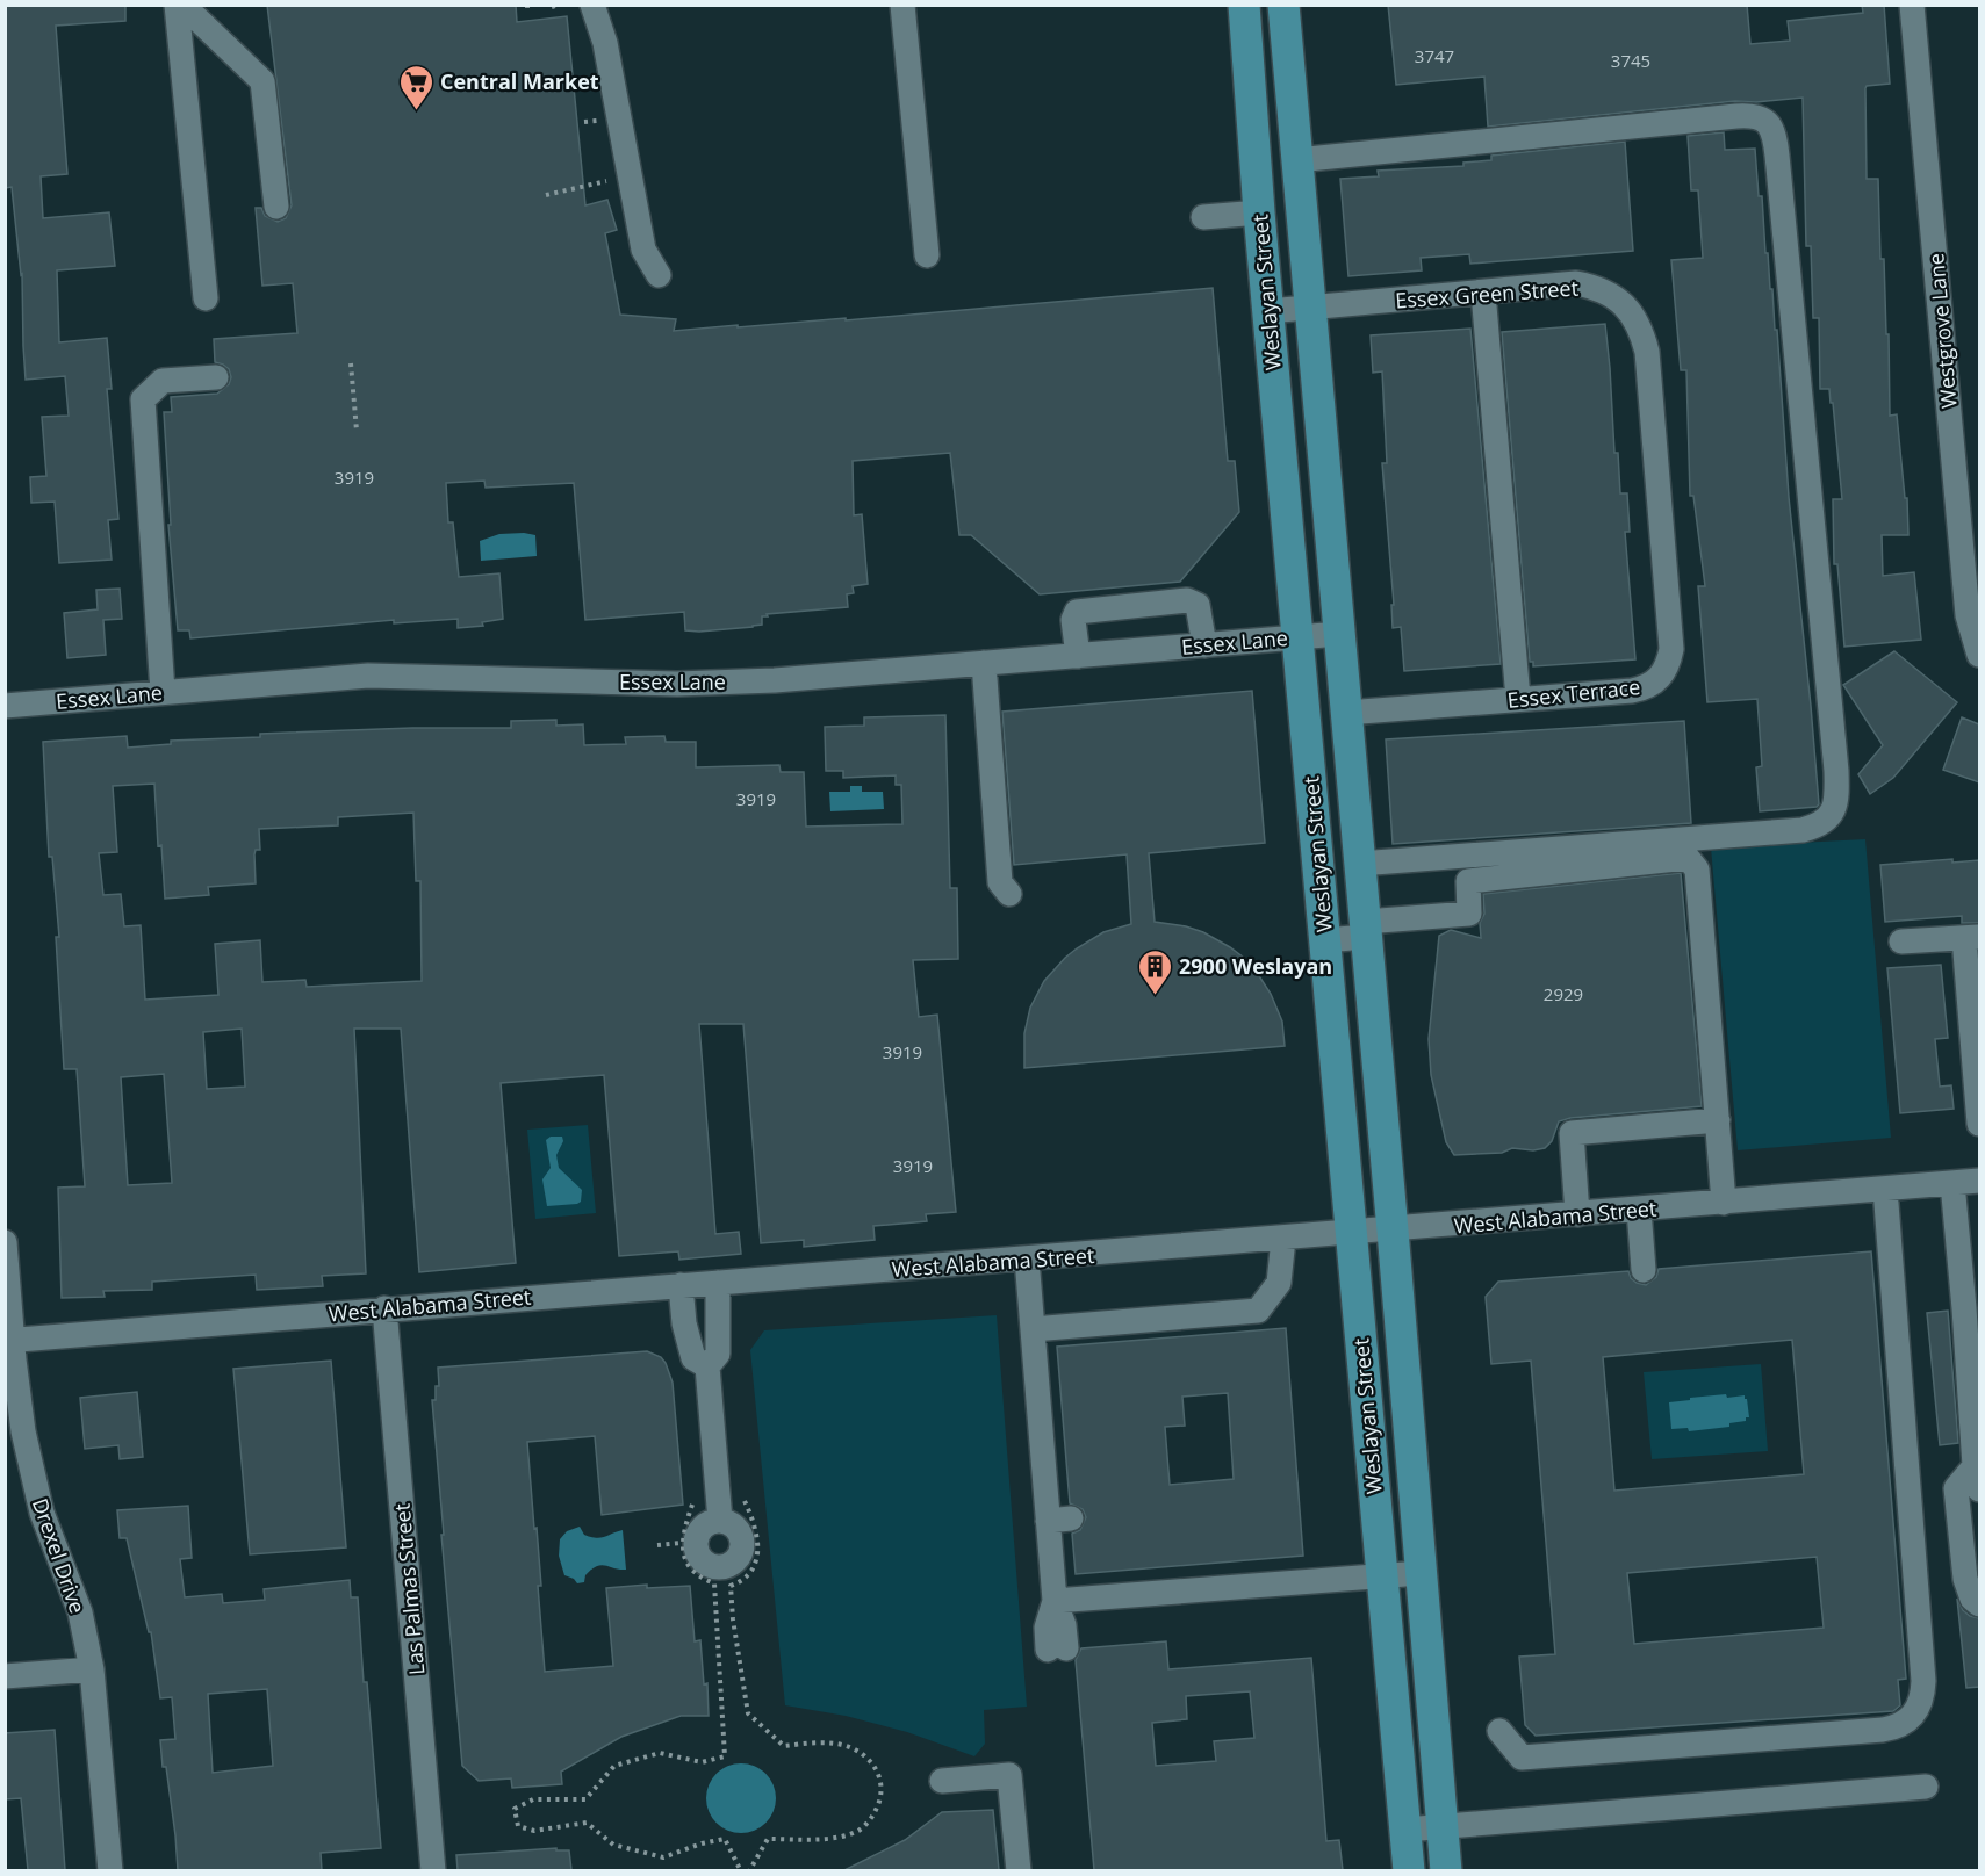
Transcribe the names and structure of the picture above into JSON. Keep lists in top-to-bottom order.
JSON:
{
  "streets": {
    "main road": ["Weslayan Street"],
    "street": [
      "Essex Green Street",
      "Westgrove Lane",
      "Essex Lane",
      "Essex Terrace",
      "West Alabama Street",
      "Drexel Drive",
      "Las Palmas Street"
    ]
  },
  "crossings": [
    ["Weslayan Street", "Essex Green Street"],
    ["Weslayan Street", "Essex Lane"],
    ["Weslayan Street", "Essex Terrace"],
    ["Weslayan Street", "West Alabama Street"],
    ["Essex Green Street", "Essex Terrace"],
    ["West Alabama Street", "Drexel Drive"],
    ["West Alabama Street", "Las Palmas Street"]
  ],
  "places": {
    "supermarket": ["Central Market"],
    "building": ["2900 Weslayan"]
  },
  "house_numbers": [
    "3747",
    "3745",
    "3919",
    "3919",
    "2929",
    "3919",
    "3919"
  ]
}
